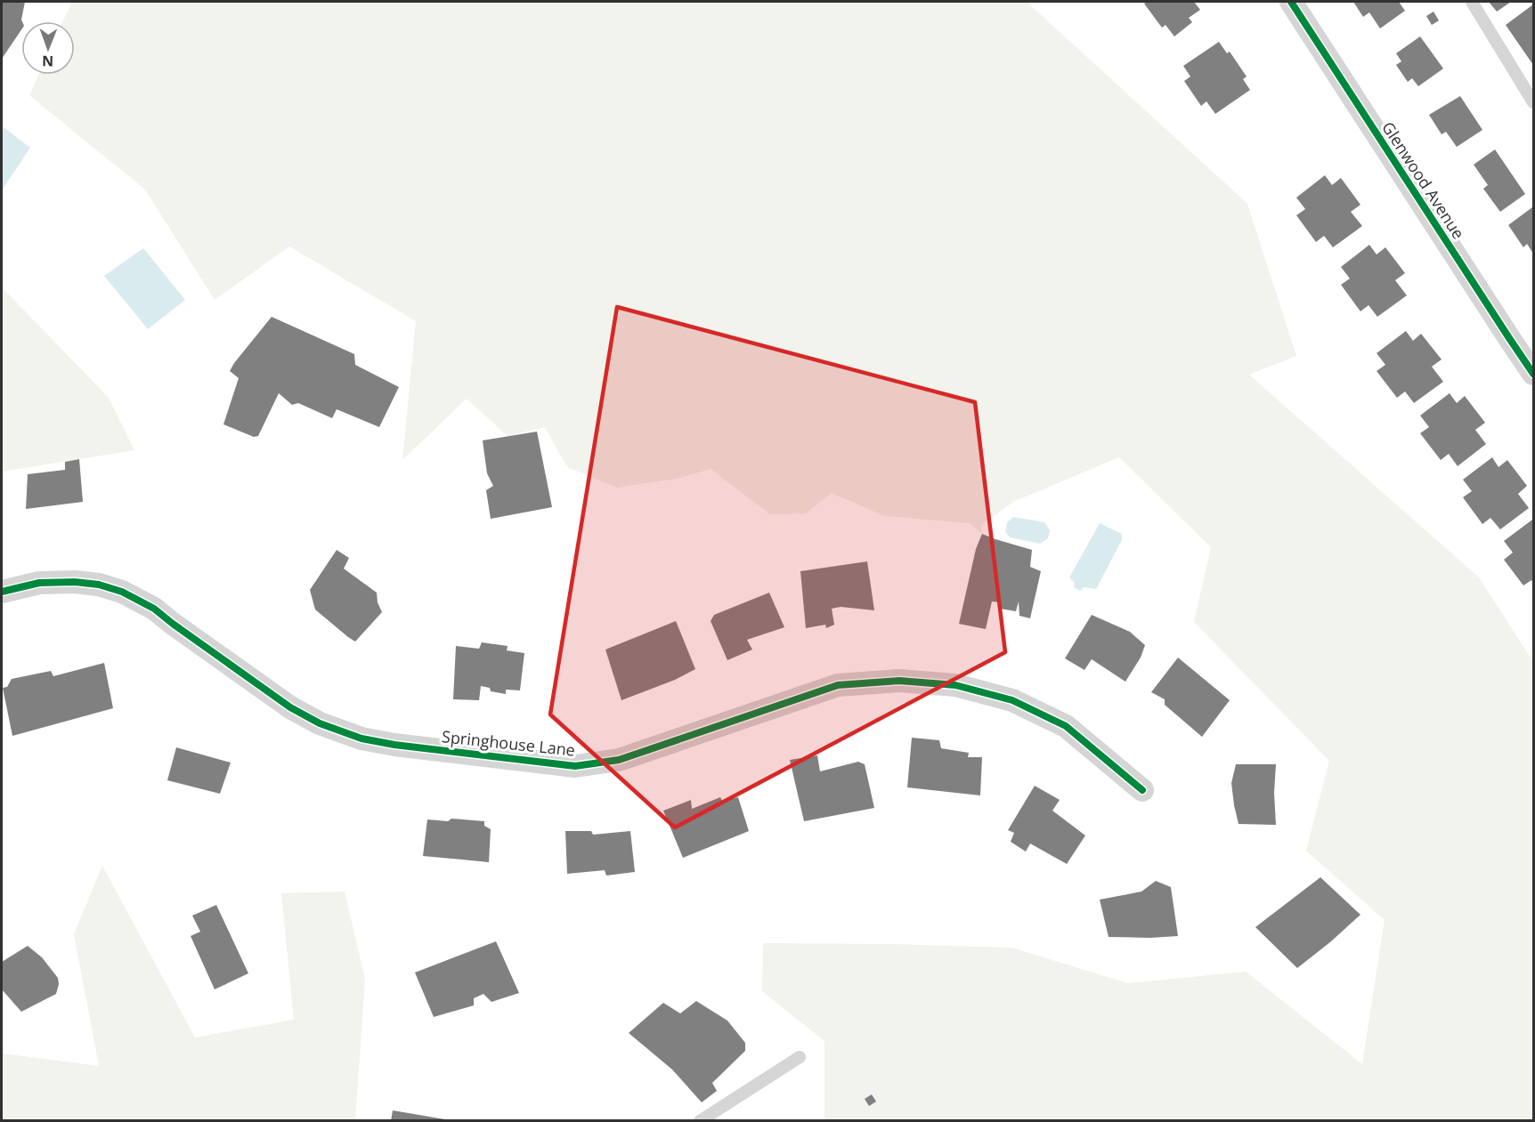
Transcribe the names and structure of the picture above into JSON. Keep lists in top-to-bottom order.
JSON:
{
  "streets": {
    "street": ["Glenwood Avenue", "Springhouse Lane"]
  },
  "north": "bottom"
}
